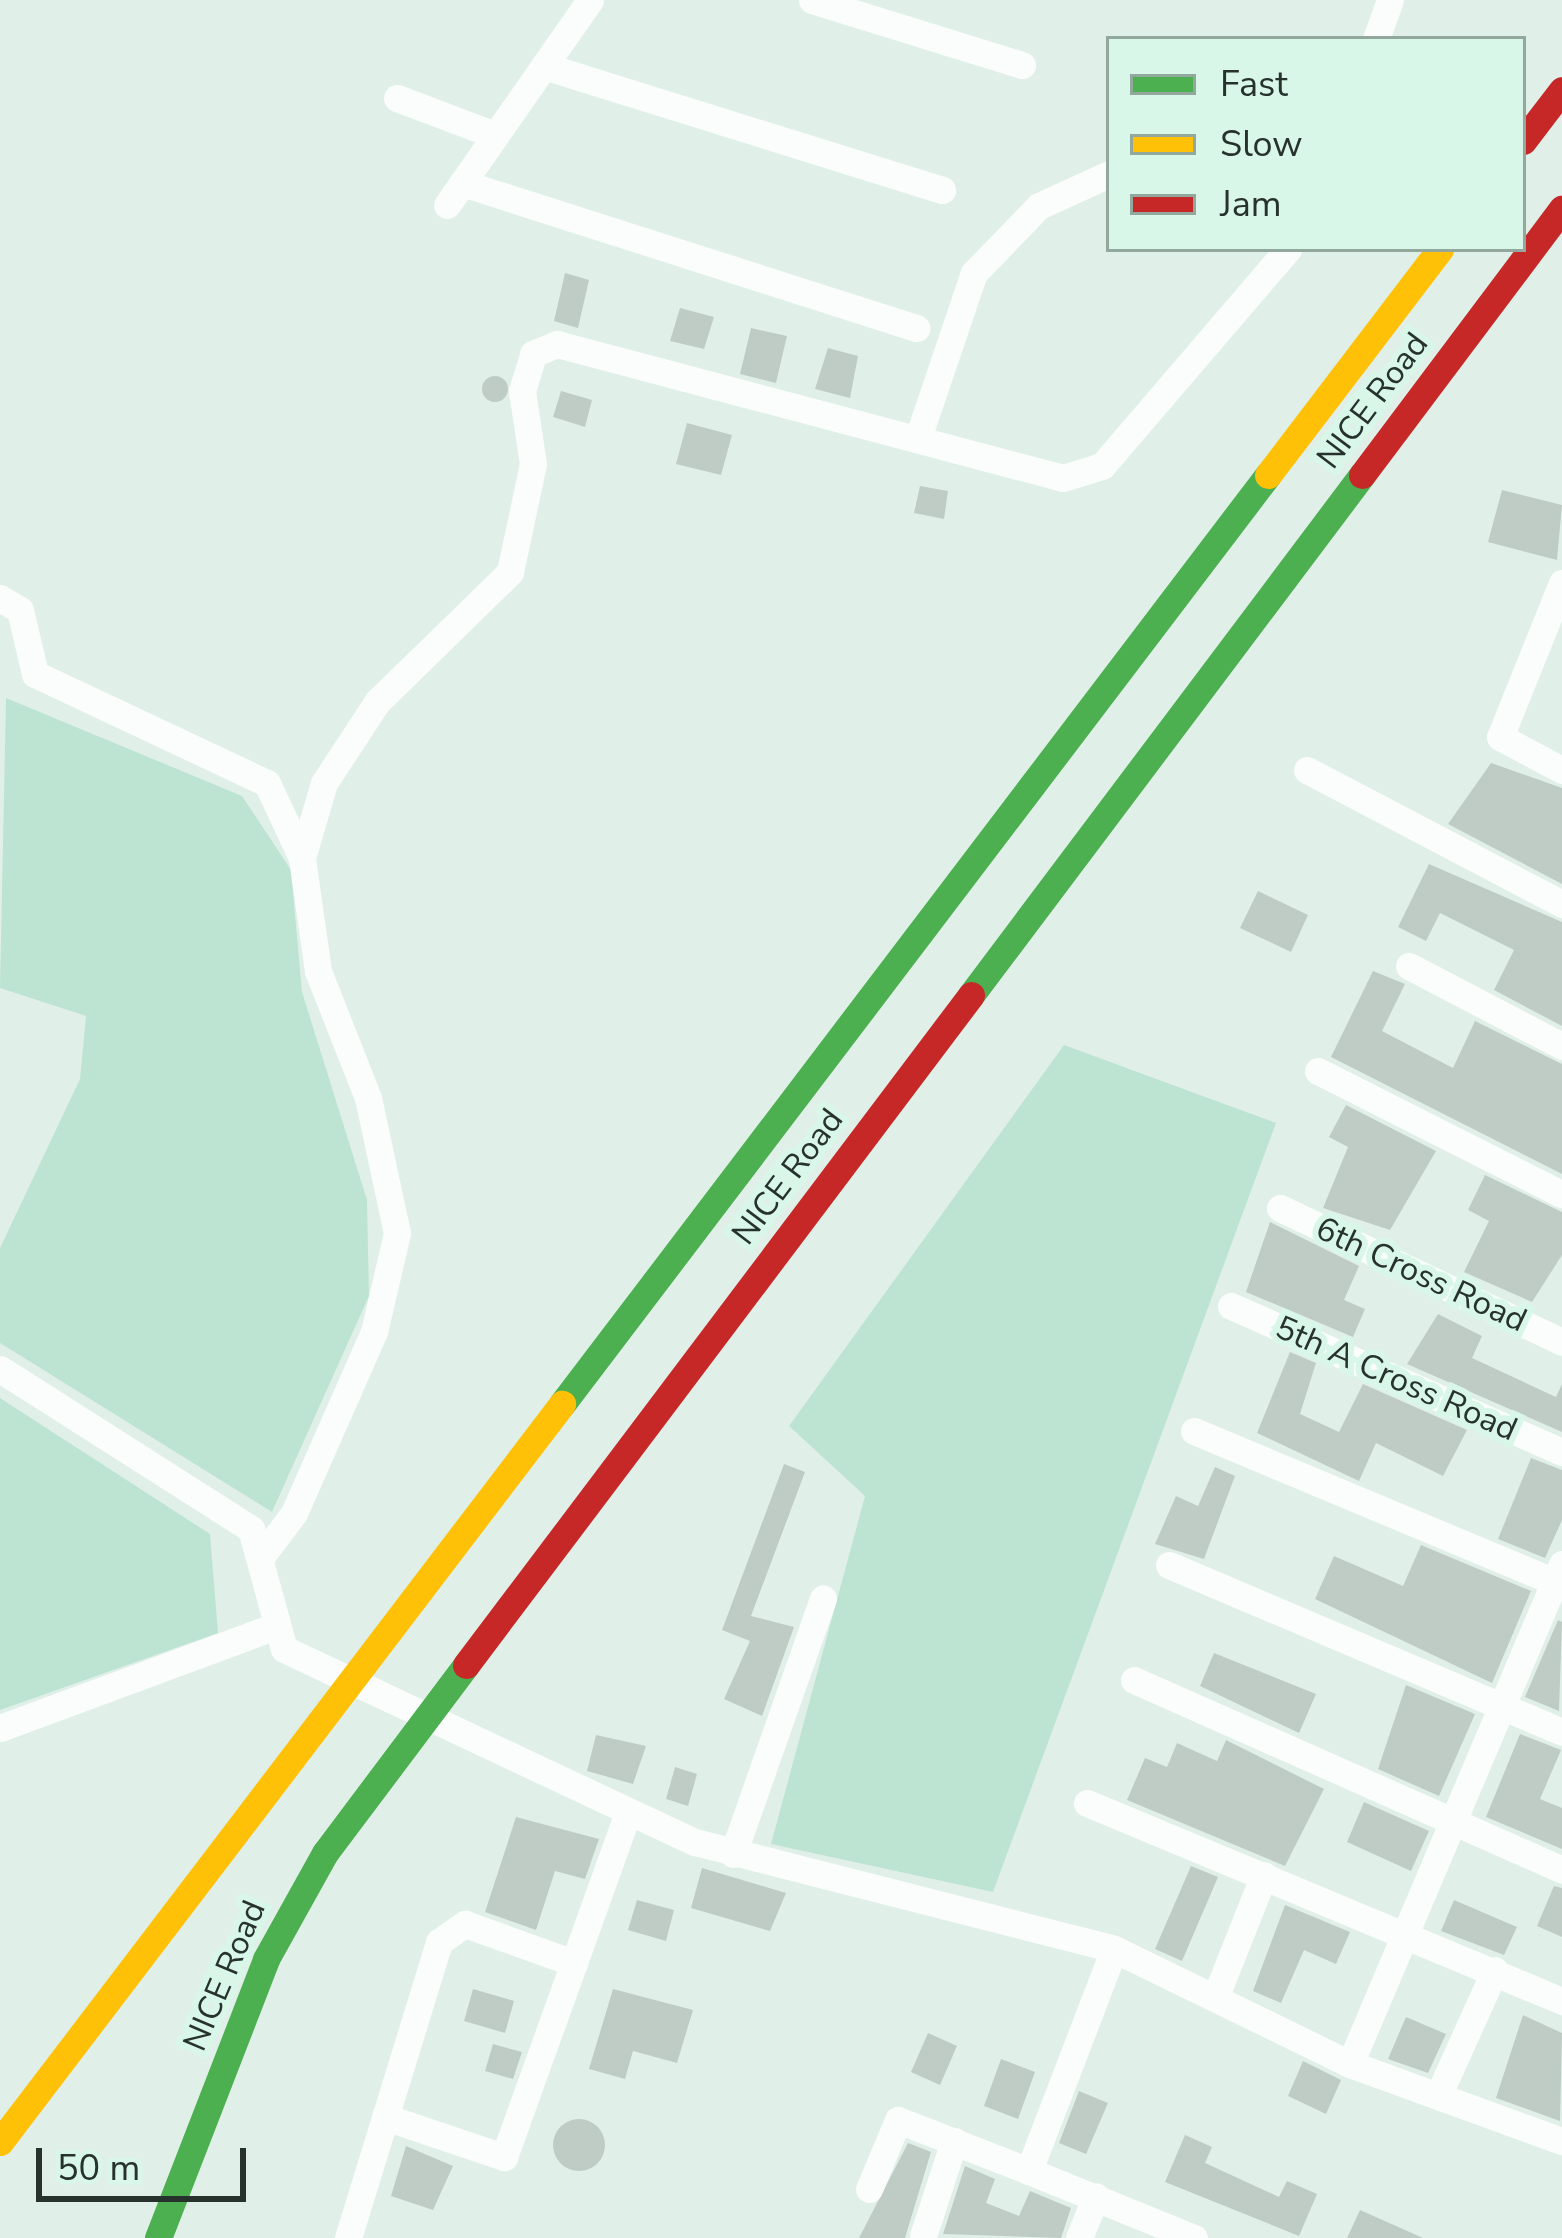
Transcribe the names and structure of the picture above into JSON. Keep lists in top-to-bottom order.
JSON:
{
  "streets": {
    "highway": ["NICE Road"],
    "street": ["6th Cross Road", "5th A Cross Road"]
  },
  "legend": ["Fast", "Slow", "Jam"],
  "scale_bar": "50 m"
}
